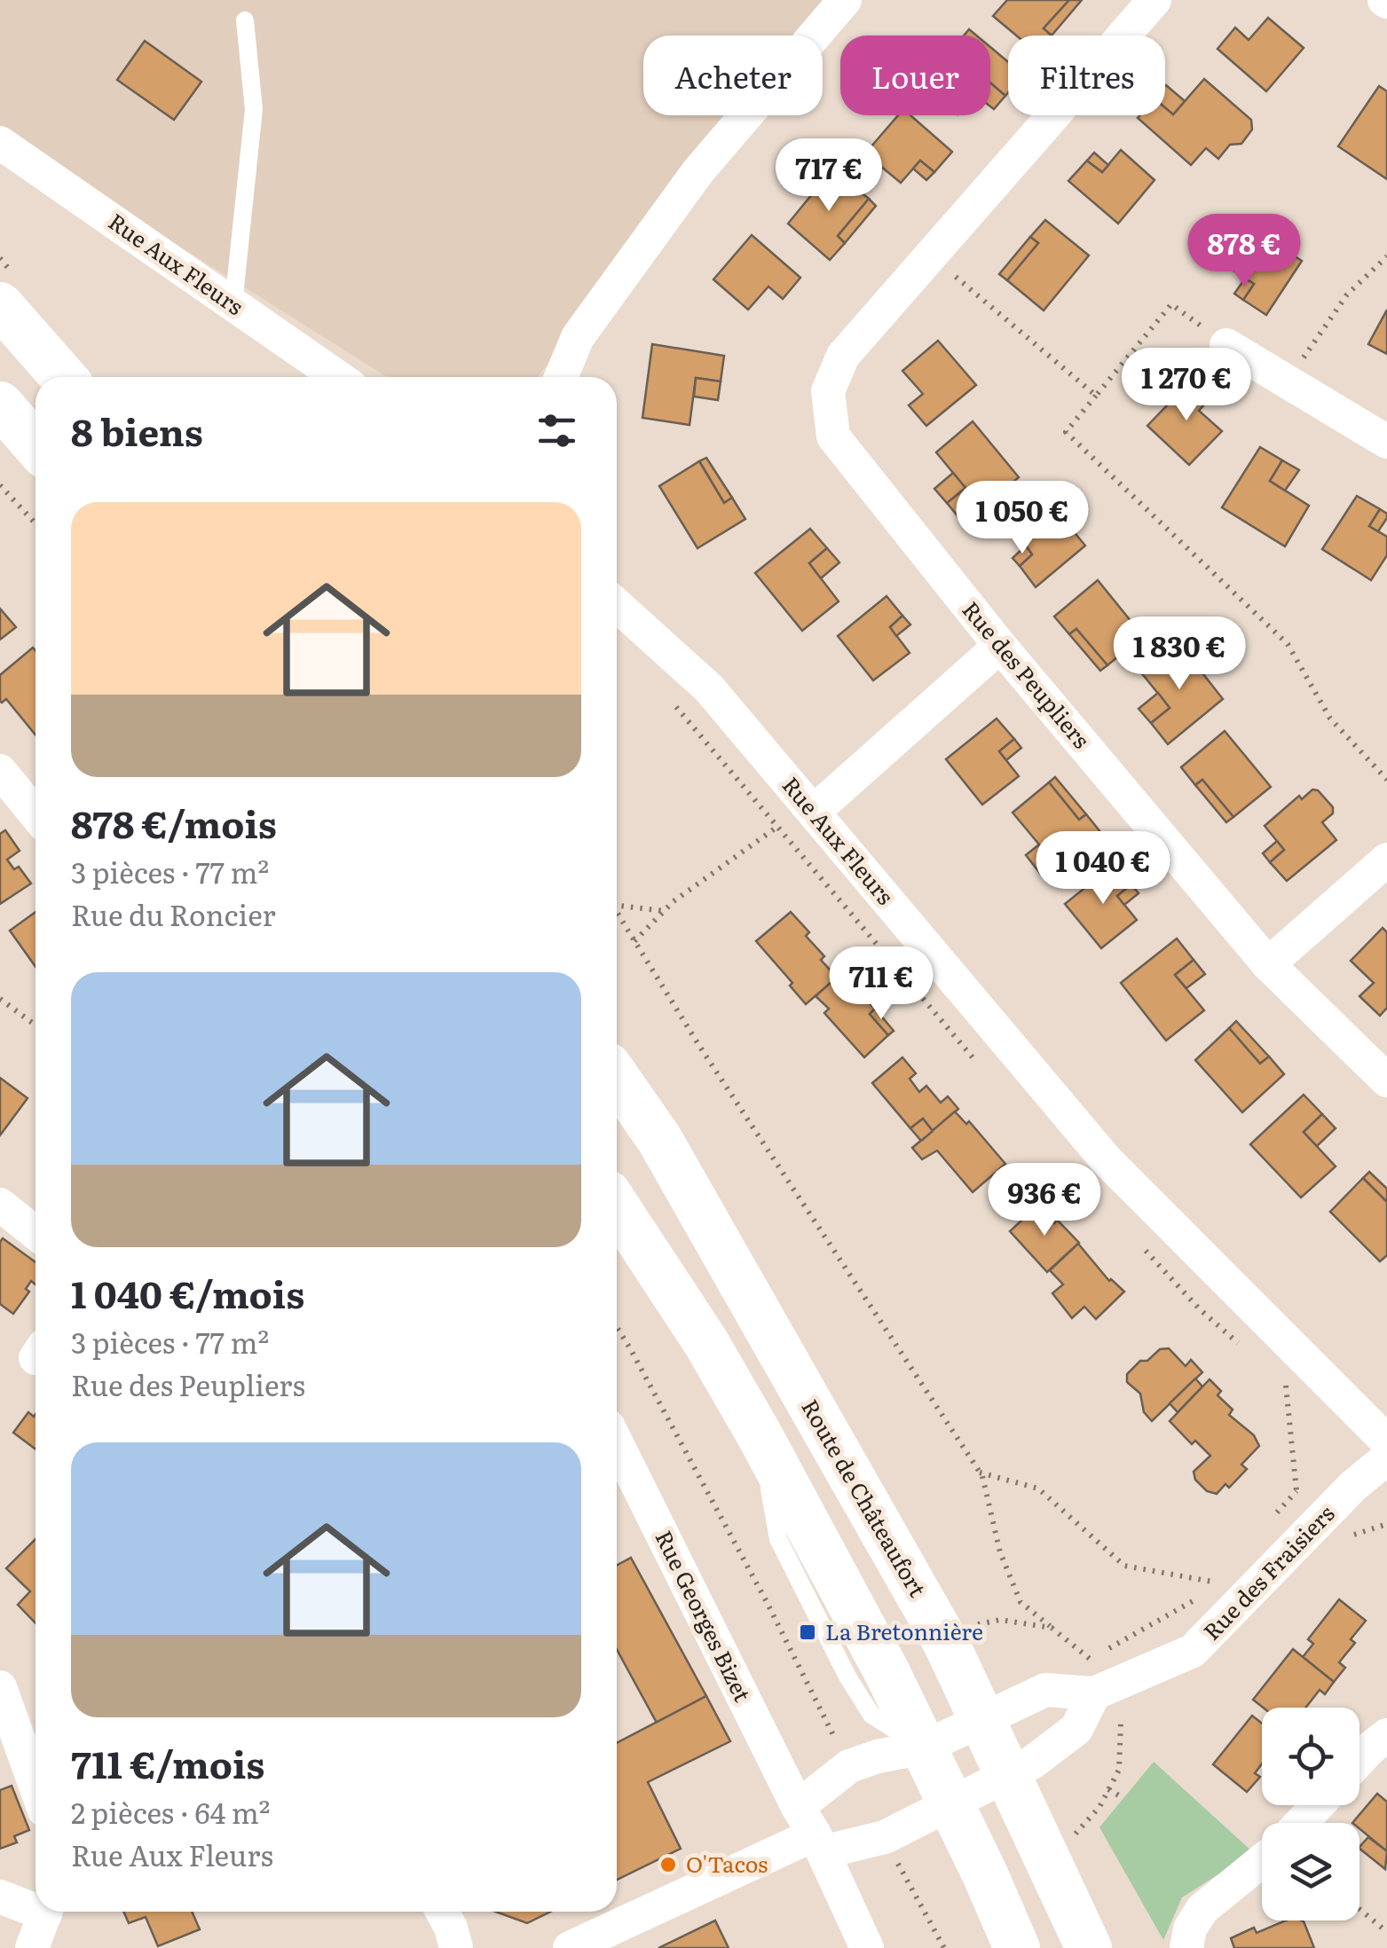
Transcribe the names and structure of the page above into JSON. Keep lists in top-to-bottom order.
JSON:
{
  "streets": {
    "main road": ["Route de Châteaufort"],
    "street": [
      "Rue Aux Fleurs",
      "Rue des Peupliers",
      "Rue des Fraisiers",
      "Rue Georges Bizet"
    ]
  },
  "places": {
    "transit": ["La Bretonnière"],
    "other": ["O'Tacos"]
  },
  "page": {
    "chip": ["Acheter", "Louer", "Filtres"],
    "price": [
      "717 €",
      "878 €",
      "1 270 €",
      "1 050 €",
      "1 830 €",
      "1 040 €",
      "711 €",
      "936 €"
    ],
    "heading": "8 biens",
    "list": [
      {
        "name": "878 €/mois",
        "note": "3 pièces · 77 m² · Rue du Roncier"
      },
      {
        "name": "1 040 €/mois",
        "note": "3 pièces · 77 m² · Rue des Peupliers"
      },
      {
        "name": "711 €/mois",
        "note": "2 pièces · 64 m² · Rue Aux Fleurs"
      }
    ]
  }
}
